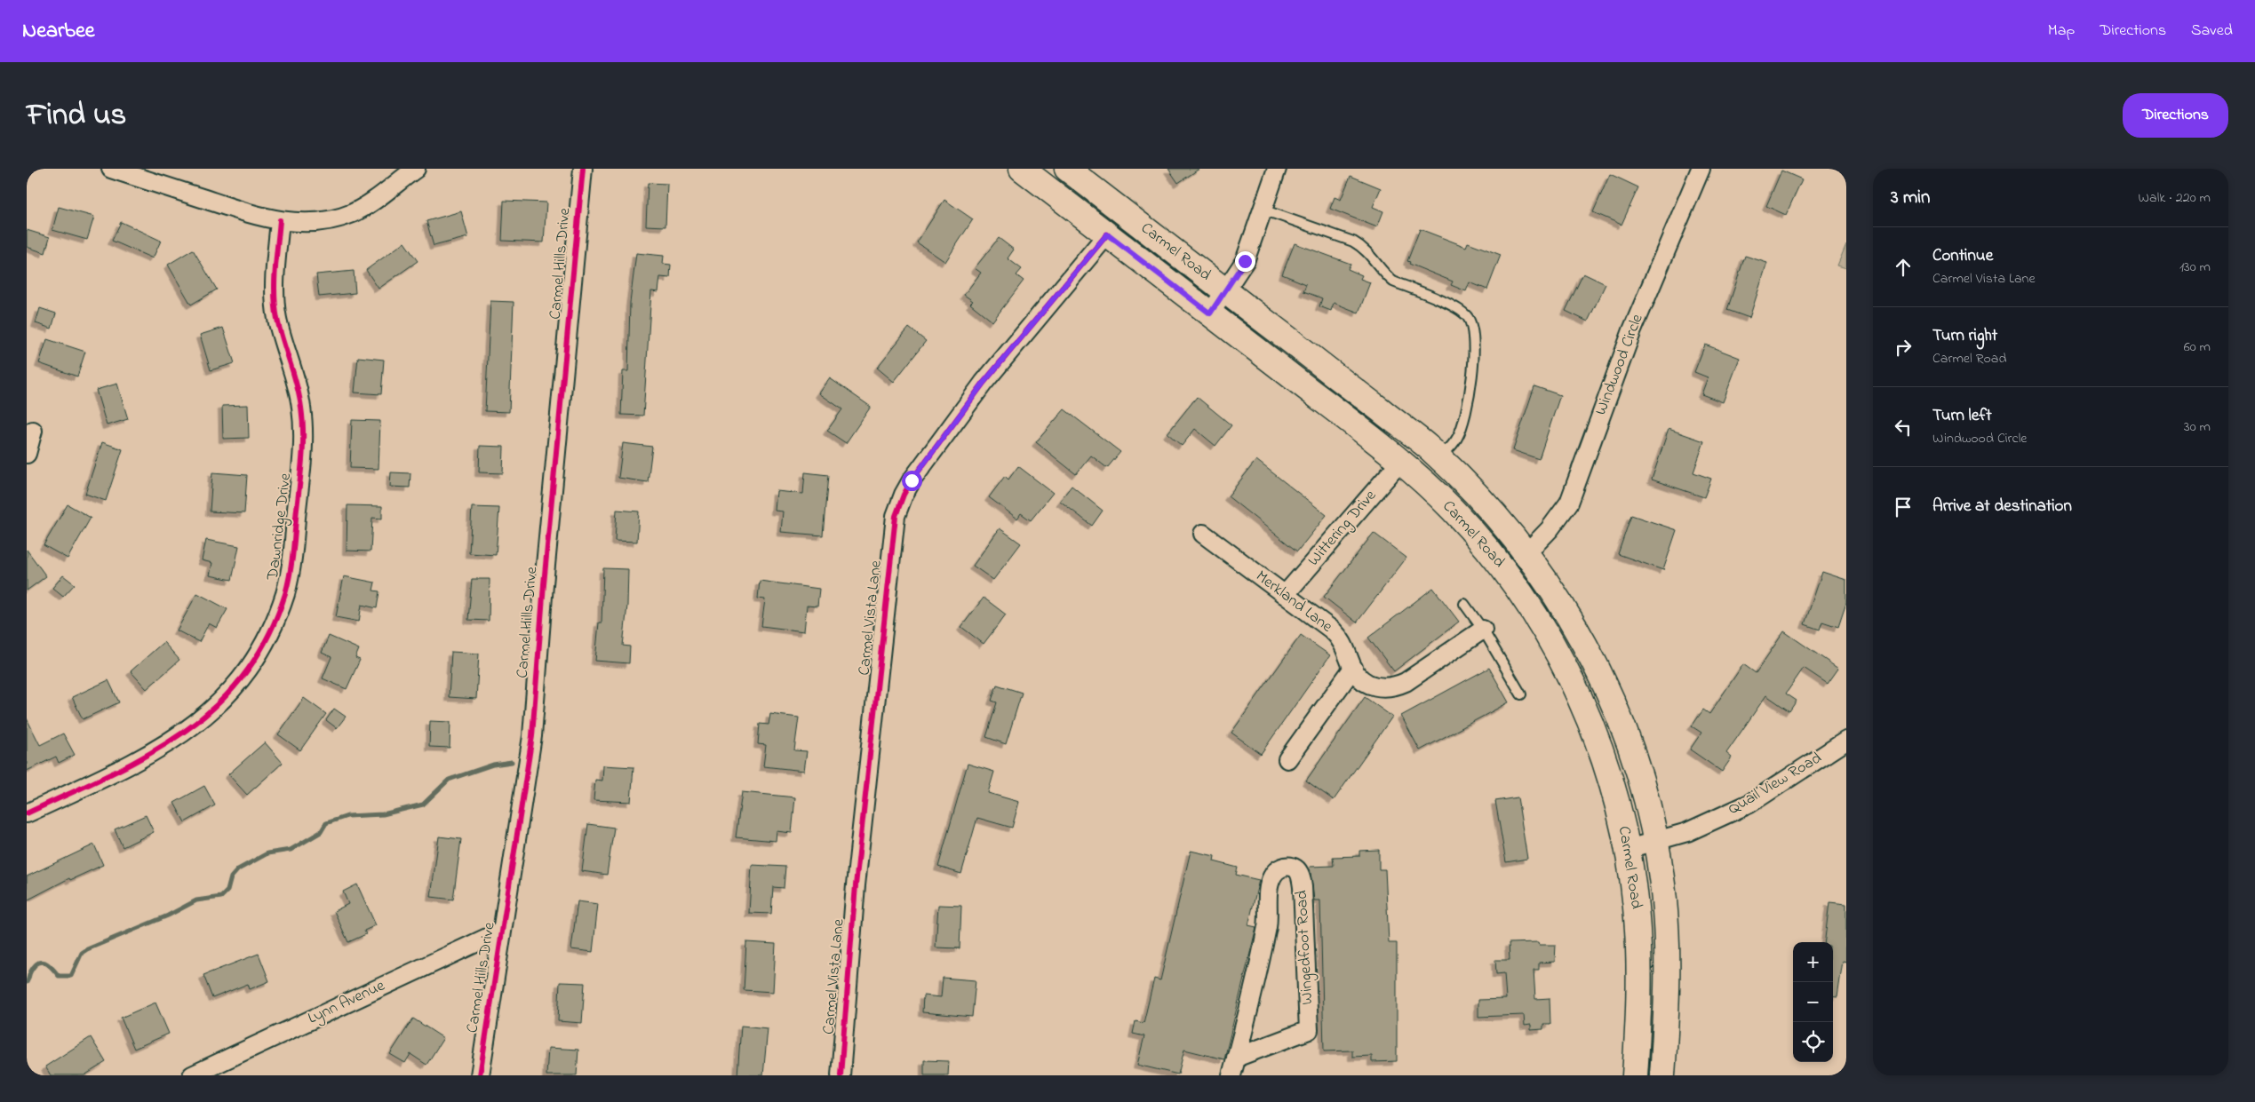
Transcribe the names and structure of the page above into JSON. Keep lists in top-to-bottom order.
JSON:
{
  "streets": {
    "main road": ["Carmel Road"],
    "street": [
      "Carmel Hills Drive",
      "Windwood Circle",
      "Dawnridge Drive",
      "Wittering Drive",
      "Merkland Lane",
      "Carmel Vista Lane",
      "Quail View Road",
      "Wingedfoot Road",
      "Lynn Avenue"
    ]
  },
  "crossings": [
    ["Carmel Road", "Windwood Circle"],
    ["Carmel Road", "Wittering Drive"],
    ["Carmel Road", "Carmel Vista Lane"],
    ["Carmel Road", "Quail View Road"],
    ["Carmel Hills Drive", "Lynn Avenue"],
    ["Wittering Drive", "Merkland Lane"]
  ],
  "page": {
    "header": "Nearbee",
    "nav": ["Map", "Directions", "Saved"],
    "title": "Find us",
    "buttons": "Directions",
    "heading": ["3 min", "Walk · 220 m"],
    "list": [
      ["Continue", "Carmel Vista Lane", "130 m"],
      ["Turn right", "Carmel Road", "60 m"],
      ["Turn left", "Windwood Circle", "30 m"],
      "Arrive at destination"
    ],
    "map_buttons": ["+", "−"]
  }
}
